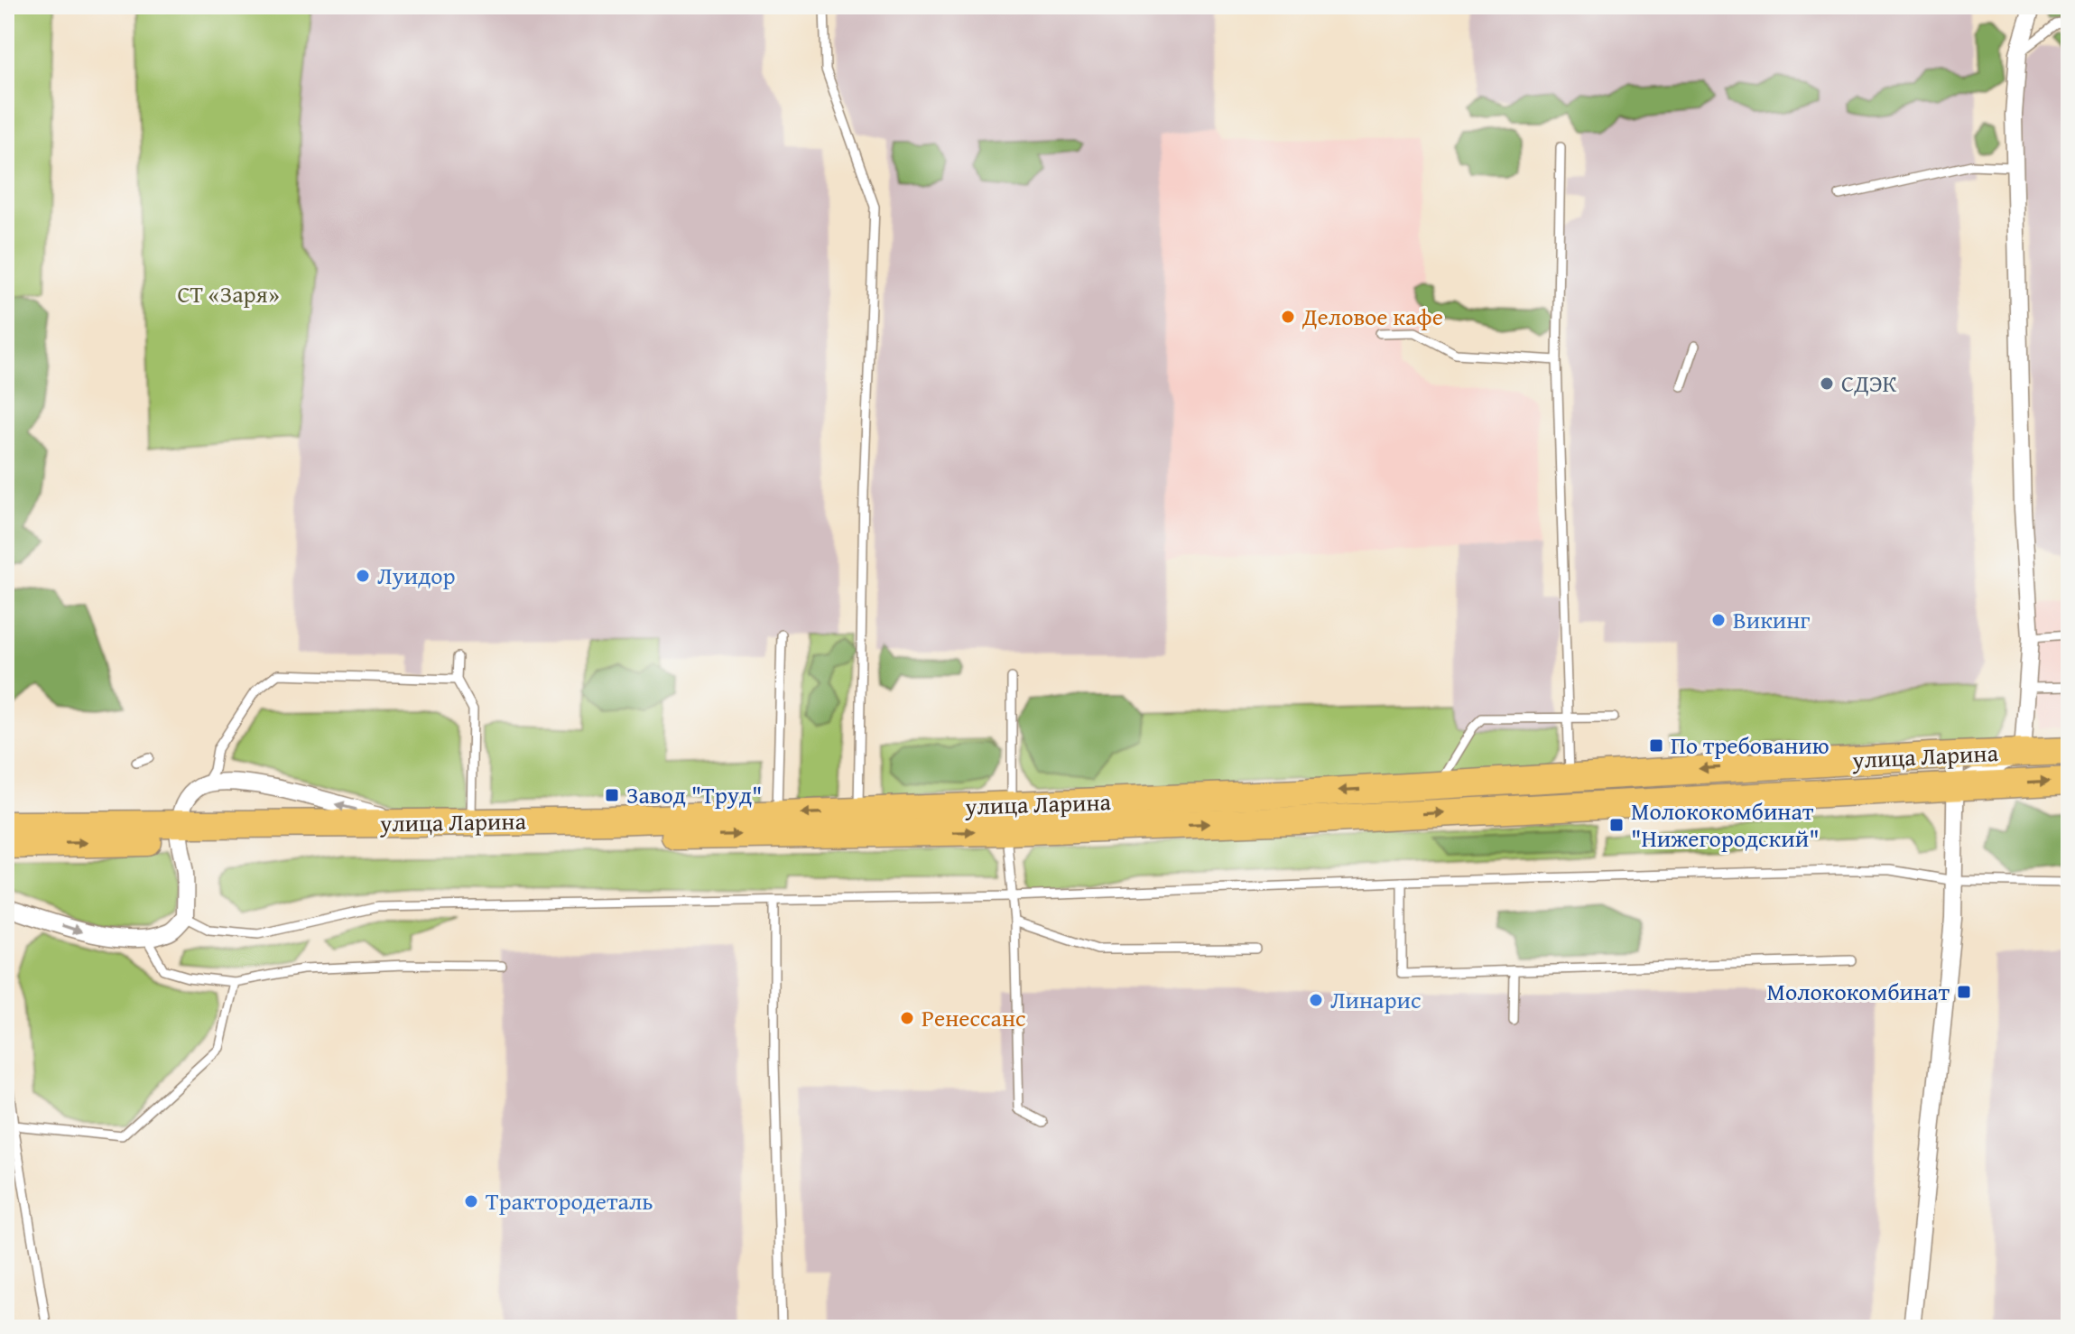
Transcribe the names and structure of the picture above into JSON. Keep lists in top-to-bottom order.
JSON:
{
  "streets": {
    "main road": ["улица Ларина"]
  },
  "parks": ["СТ «Заря»"],
  "places": {
    "other": [
      "Деловое кафе",
      "СДЭК",
      "Луидор",
      "Викинг",
      "Линарис",
      "Ренессанс",
      "Трактородеталь"
    ],
    "transit": [
      "По требованию",
      "Завод \"Труд\"",
      "Молококомбинат \"Нижегородский\"",
      "Молококомбинат"
    ]
  }
}
